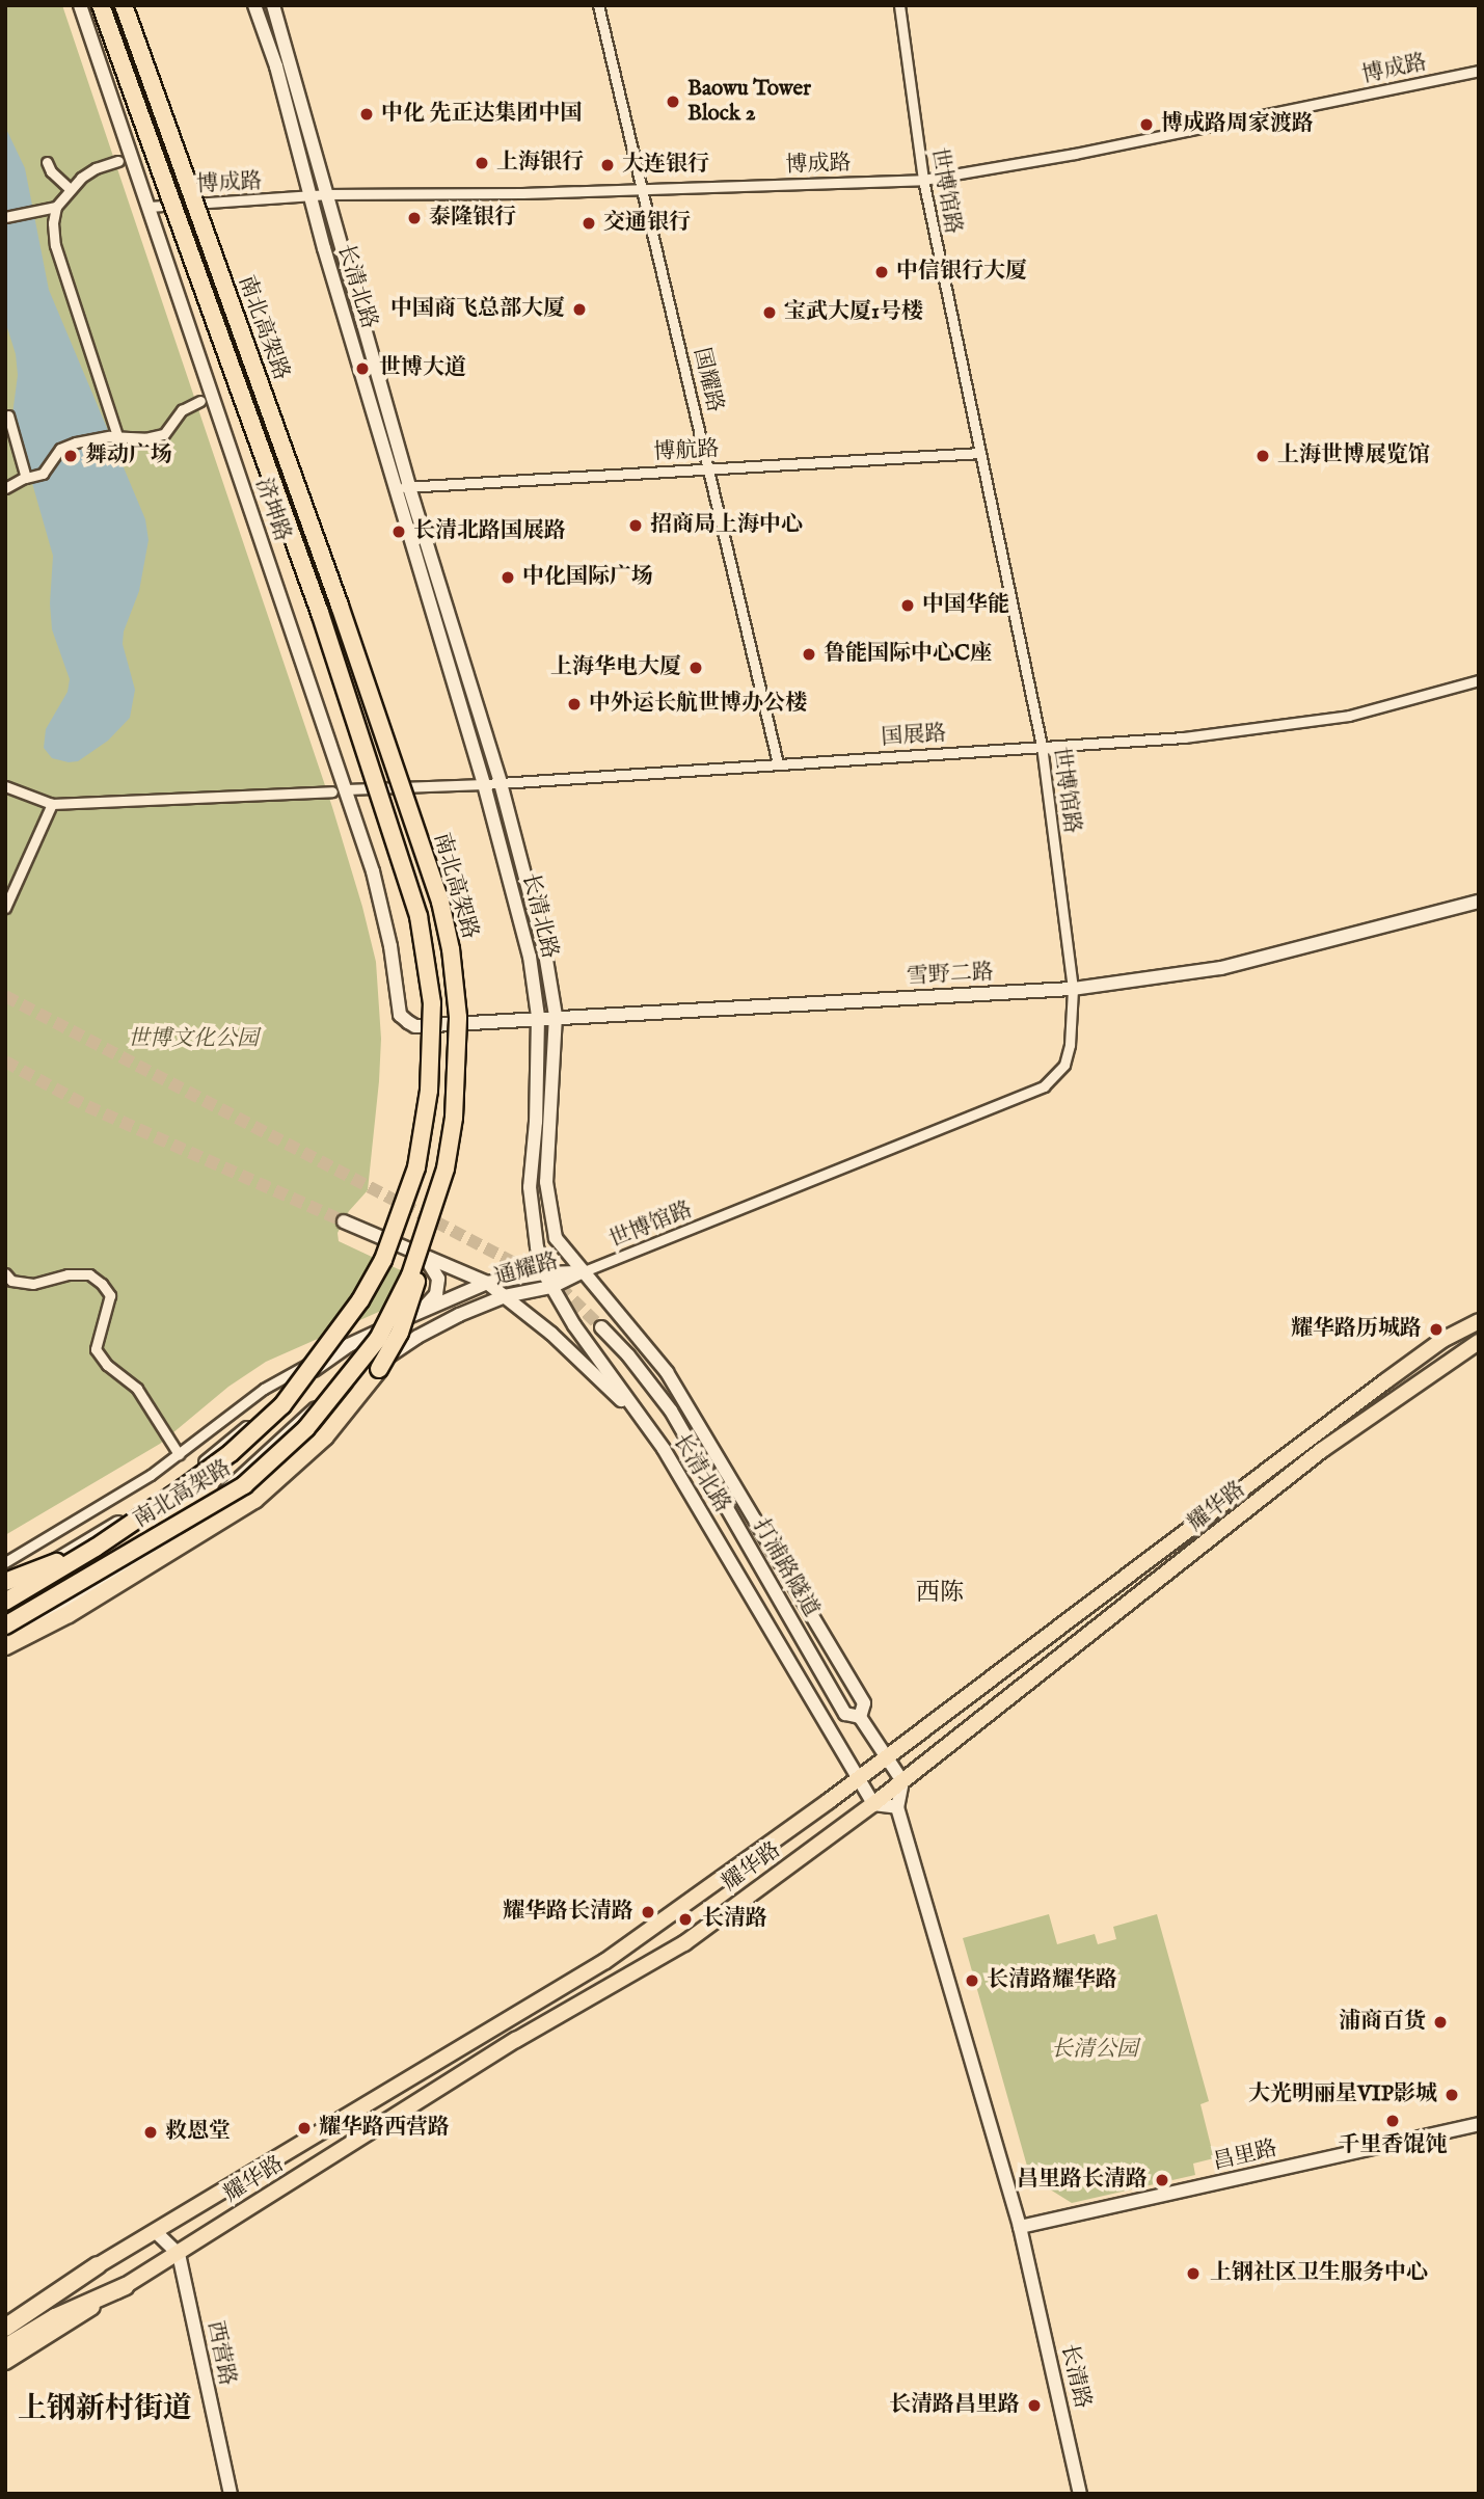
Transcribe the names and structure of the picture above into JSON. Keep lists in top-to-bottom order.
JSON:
{
  "streets": {
    "highway": ["南北高架路"],
    "main road": [
      "长清北路",
      "济坤路",
      "雪野二路",
      "通耀路",
      "耀华路",
      "打浦路隧道",
      "昌里路",
      "西营路",
      "长清路"
    ],
    "street": [
      "博成路",
      "世博馆路",
      "国耀路",
      "博航路",
      "国展路"
    ]
  },
  "crossings": [
    ["博成路", "世博馆路"],
    ["博成路", "长清北路"],
    ["博成路", "国耀路"],
    ["博成路", "济坤路"],
    ["世博馆路", "长清北路"],
    ["世博馆路", "博航路"],
    ["世博馆路", "国展路"],
    ["世博馆路", "雪野二路"],
    ["世博馆路", "通耀路"],
    ["长清北路", "博航路"],
    ["长清北路", "国展路"],
    ["长清北路", "雪野二路"],
    ["长清北路", "通耀路"],
    ["长清北路", "耀华路"],
    ["长清北路", "打浦路隧道"],
    ["国耀路", "博航路"],
    ["国耀路", "国展路"],
    ["济坤路", "国展路"],
    ["济坤路", "雪野二路"],
    ["耀华路", "西营路"],
    ["耀华路", "长清路"],
    ["昌里路", "长清路"]
  ],
  "districts": ["西陈", "上钢新村街道"],
  "parks": ["世博文化公园", "长清公园"],
  "places": [
    "Baowu Tower Block 2",
    "中化 先正达集团中国",
    "博成路周家渡路",
    "上海银行",
    "大连银行",
    "泰隆银行",
    "交通银行",
    "中信银行大厦",
    "中国商飞总部大厦",
    "宝武大厦1号楼",
    "世博大道",
    "舞动广场",
    "上海世博展览馆",
    "招商局上海中心",
    "长清北路国展路",
    "中化国际广场",
    "中国华能",
    "鲁能国际中心C座",
    "上海华电大厦",
    "中外运长航世博办公楼",
    "耀华路历城路",
    "耀华路长清路",
    "长清路",
    "长清路耀华路",
    "浦商百货",
    "大光明丽星VIP影城",
    "千里香馄饨",
    "耀华路西营路",
    "救恩堂",
    "昌里路长清路",
    "上钢社区卫生服务中心",
    "长清路昌里路"
  ]
}
